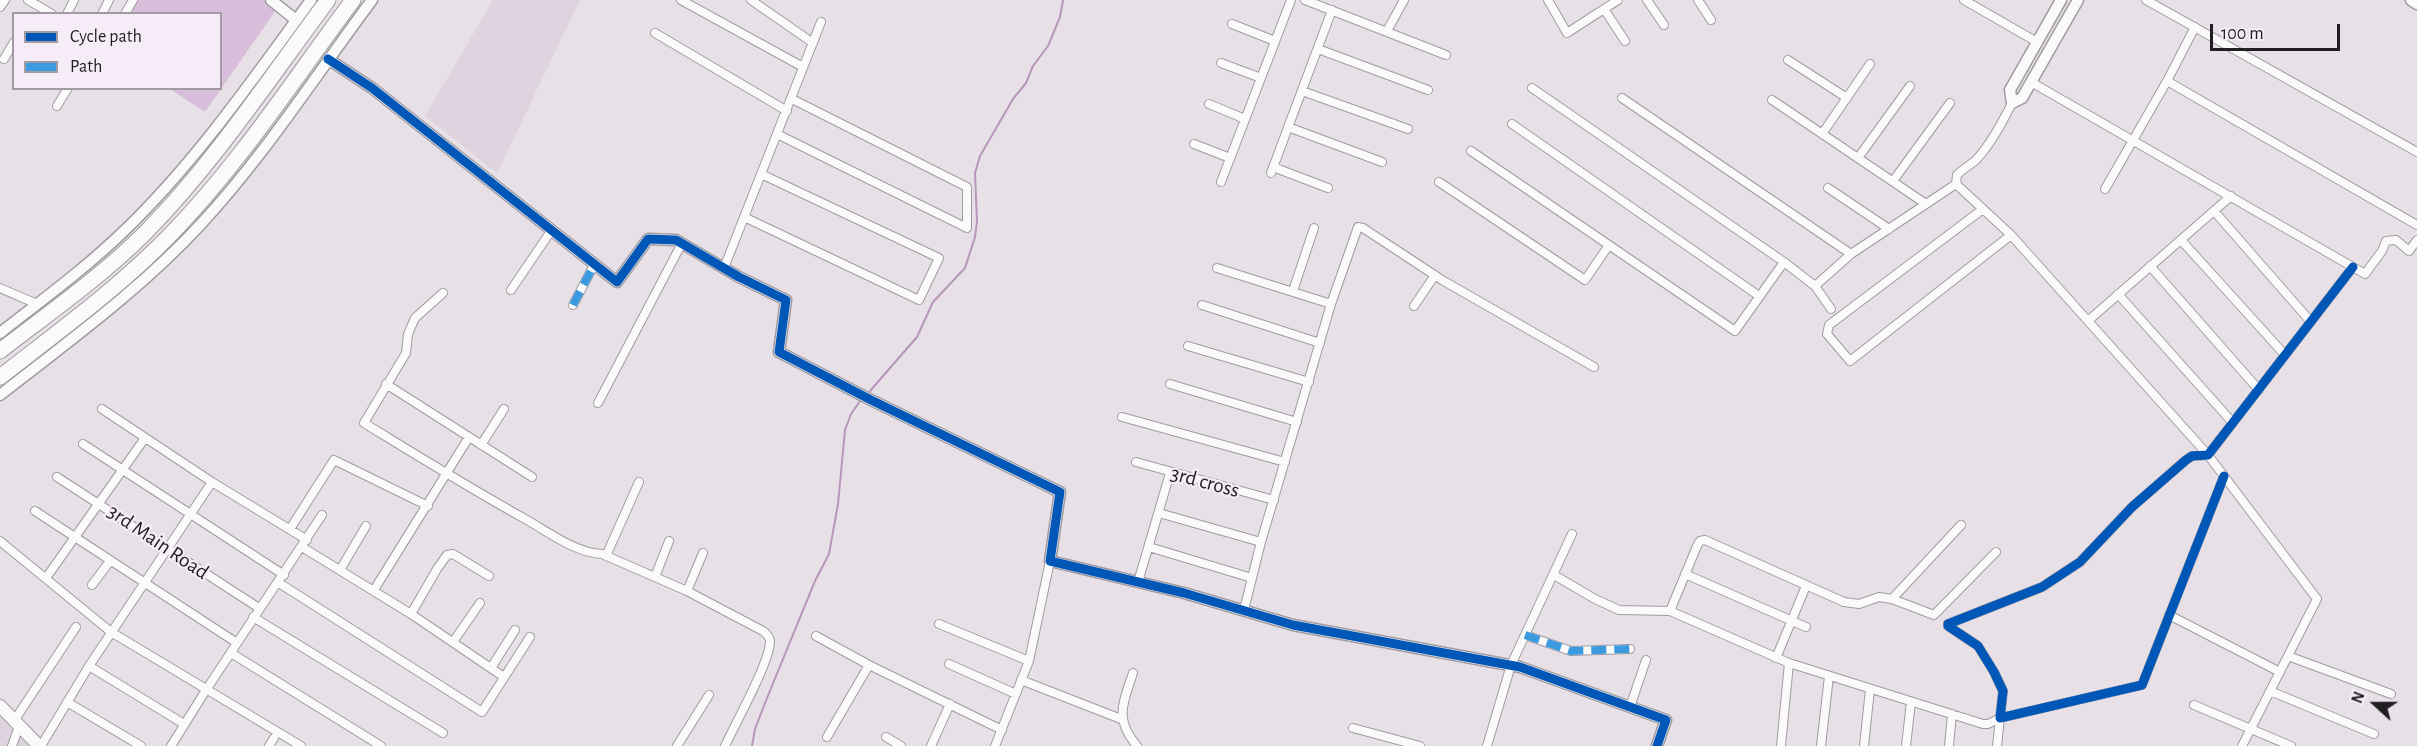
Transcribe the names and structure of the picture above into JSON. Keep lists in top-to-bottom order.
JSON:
{
  "streets": {
    "street": ["3rd cross", "3rd Main Road"]
  },
  "legend": ["Cycle path", "Path"],
  "scale_bar": "100 m",
  "north": "left"
}
